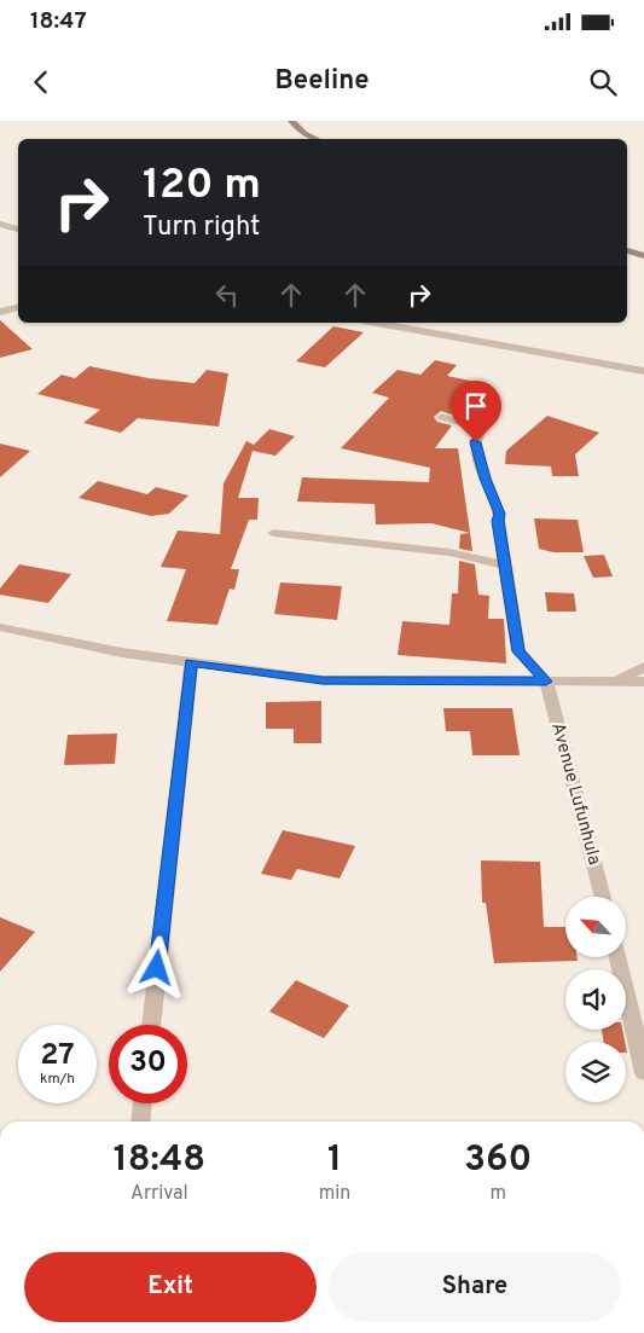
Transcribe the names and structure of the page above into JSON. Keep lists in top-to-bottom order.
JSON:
{
  "streets": {
    "street": ["Avenue Lufunhula"]
  },
  "north": "top left",
  "page": {
    "status": "18:47",
    "header": "Beeline",
    "turn": ["120 m", "Turn right"],
    "speed": "27 km/h",
    "limit": "30",
    "eta": [
      "18:48",
      "Arrival",
      "1",
      "min",
      "360",
      "m"
    ],
    "buttons": ["Exit", "Share"]
  }
}
